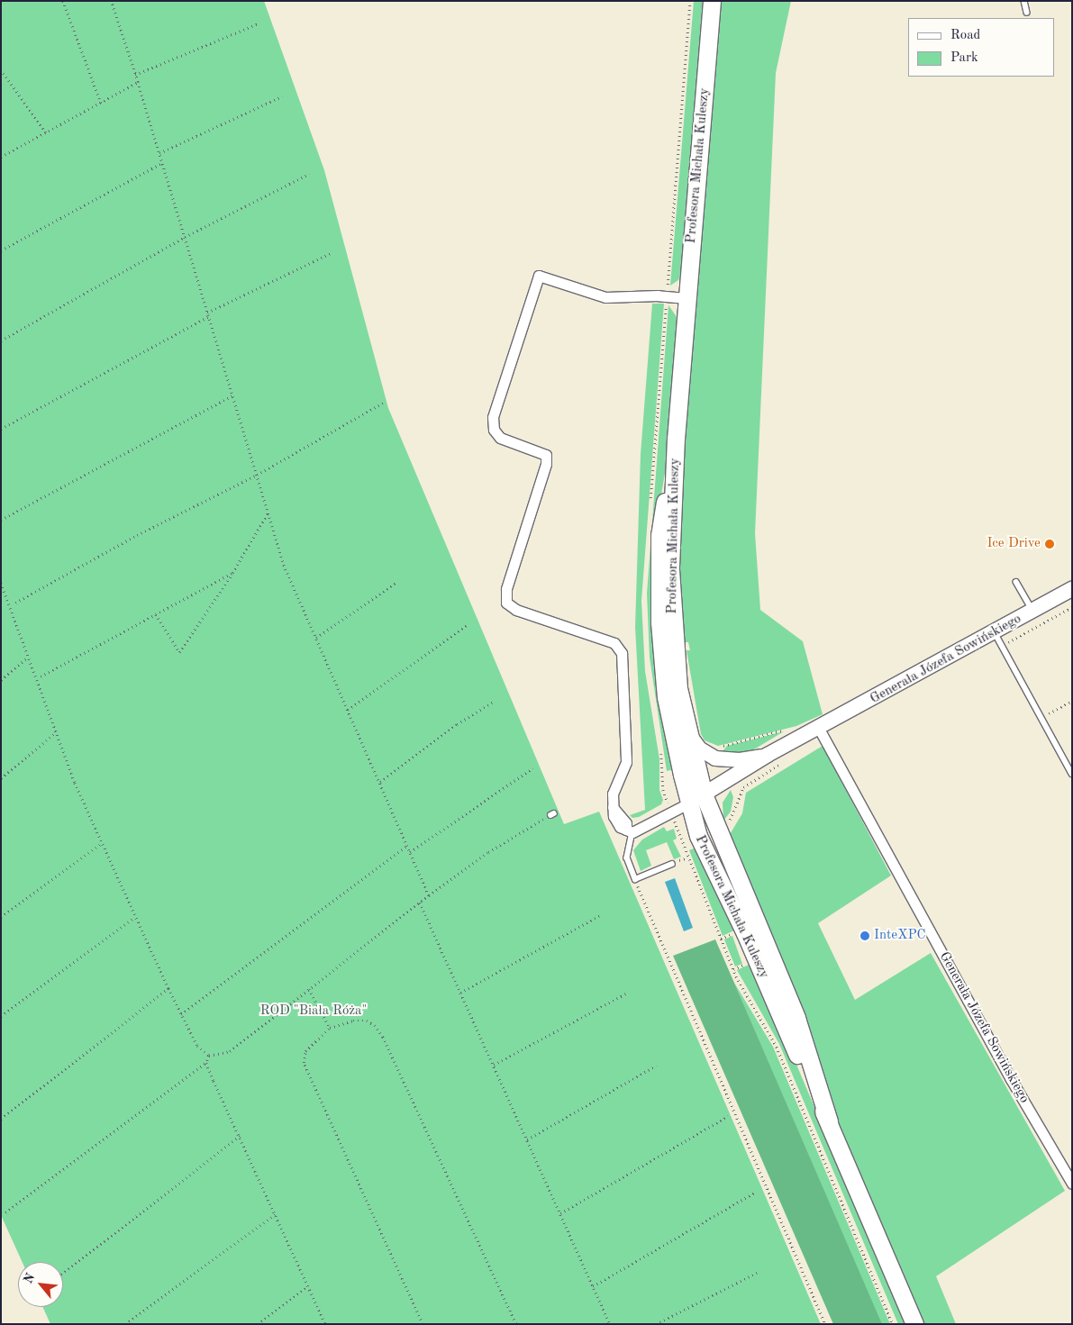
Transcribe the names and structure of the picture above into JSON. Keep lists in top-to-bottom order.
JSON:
{
  "streets": {
    "main road": ["Profesora Michała Kuleszy"],
    "street": ["Generała Józefa Sowińskiego"]
  },
  "crossings": [
    ["Profesora Michała Kuleszy", "Generała Józefa Sowińskiego"]
  ],
  "parks": ["ROD \"Biała Róża\""],
  "places": ["Ice Drive", "InteXPC"],
  "legend": ["Road", "Park"],
  "north": "top left"
}
